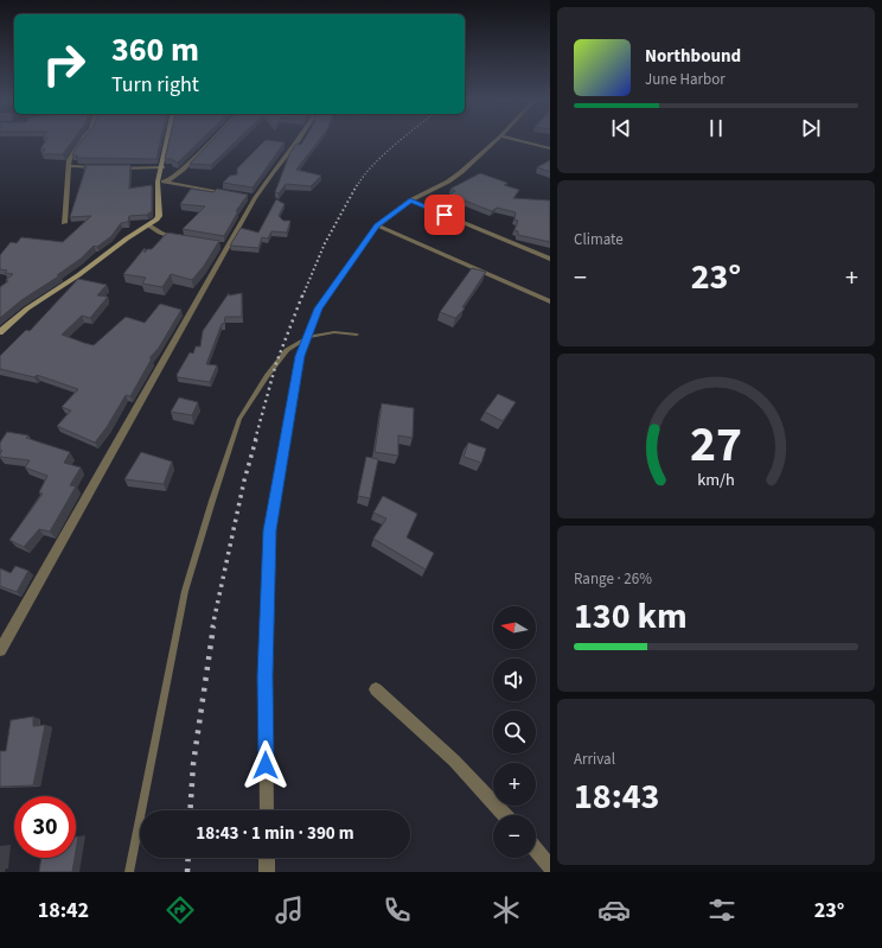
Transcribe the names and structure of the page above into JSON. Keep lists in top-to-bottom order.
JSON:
{
  "north": "left",
  "page": {
    "turn": ["360 m", "Turn right"],
    "song": ["Northbound", "June Harbor"],
    "tile": [
      "Climate",
      ["Range · 26%", "130 km"],
      ["Arrival", "18:43"]
    ],
    "heat": ["−", "23°", "+"],
    "map_buttons": ["+", "−"],
    "limit": "30",
    "trip": "18:43 · 1 min · 390 m",
    "tabs": ["18:42", "23°"],
    "gauge": ["27", "km/h"]
  }
}
